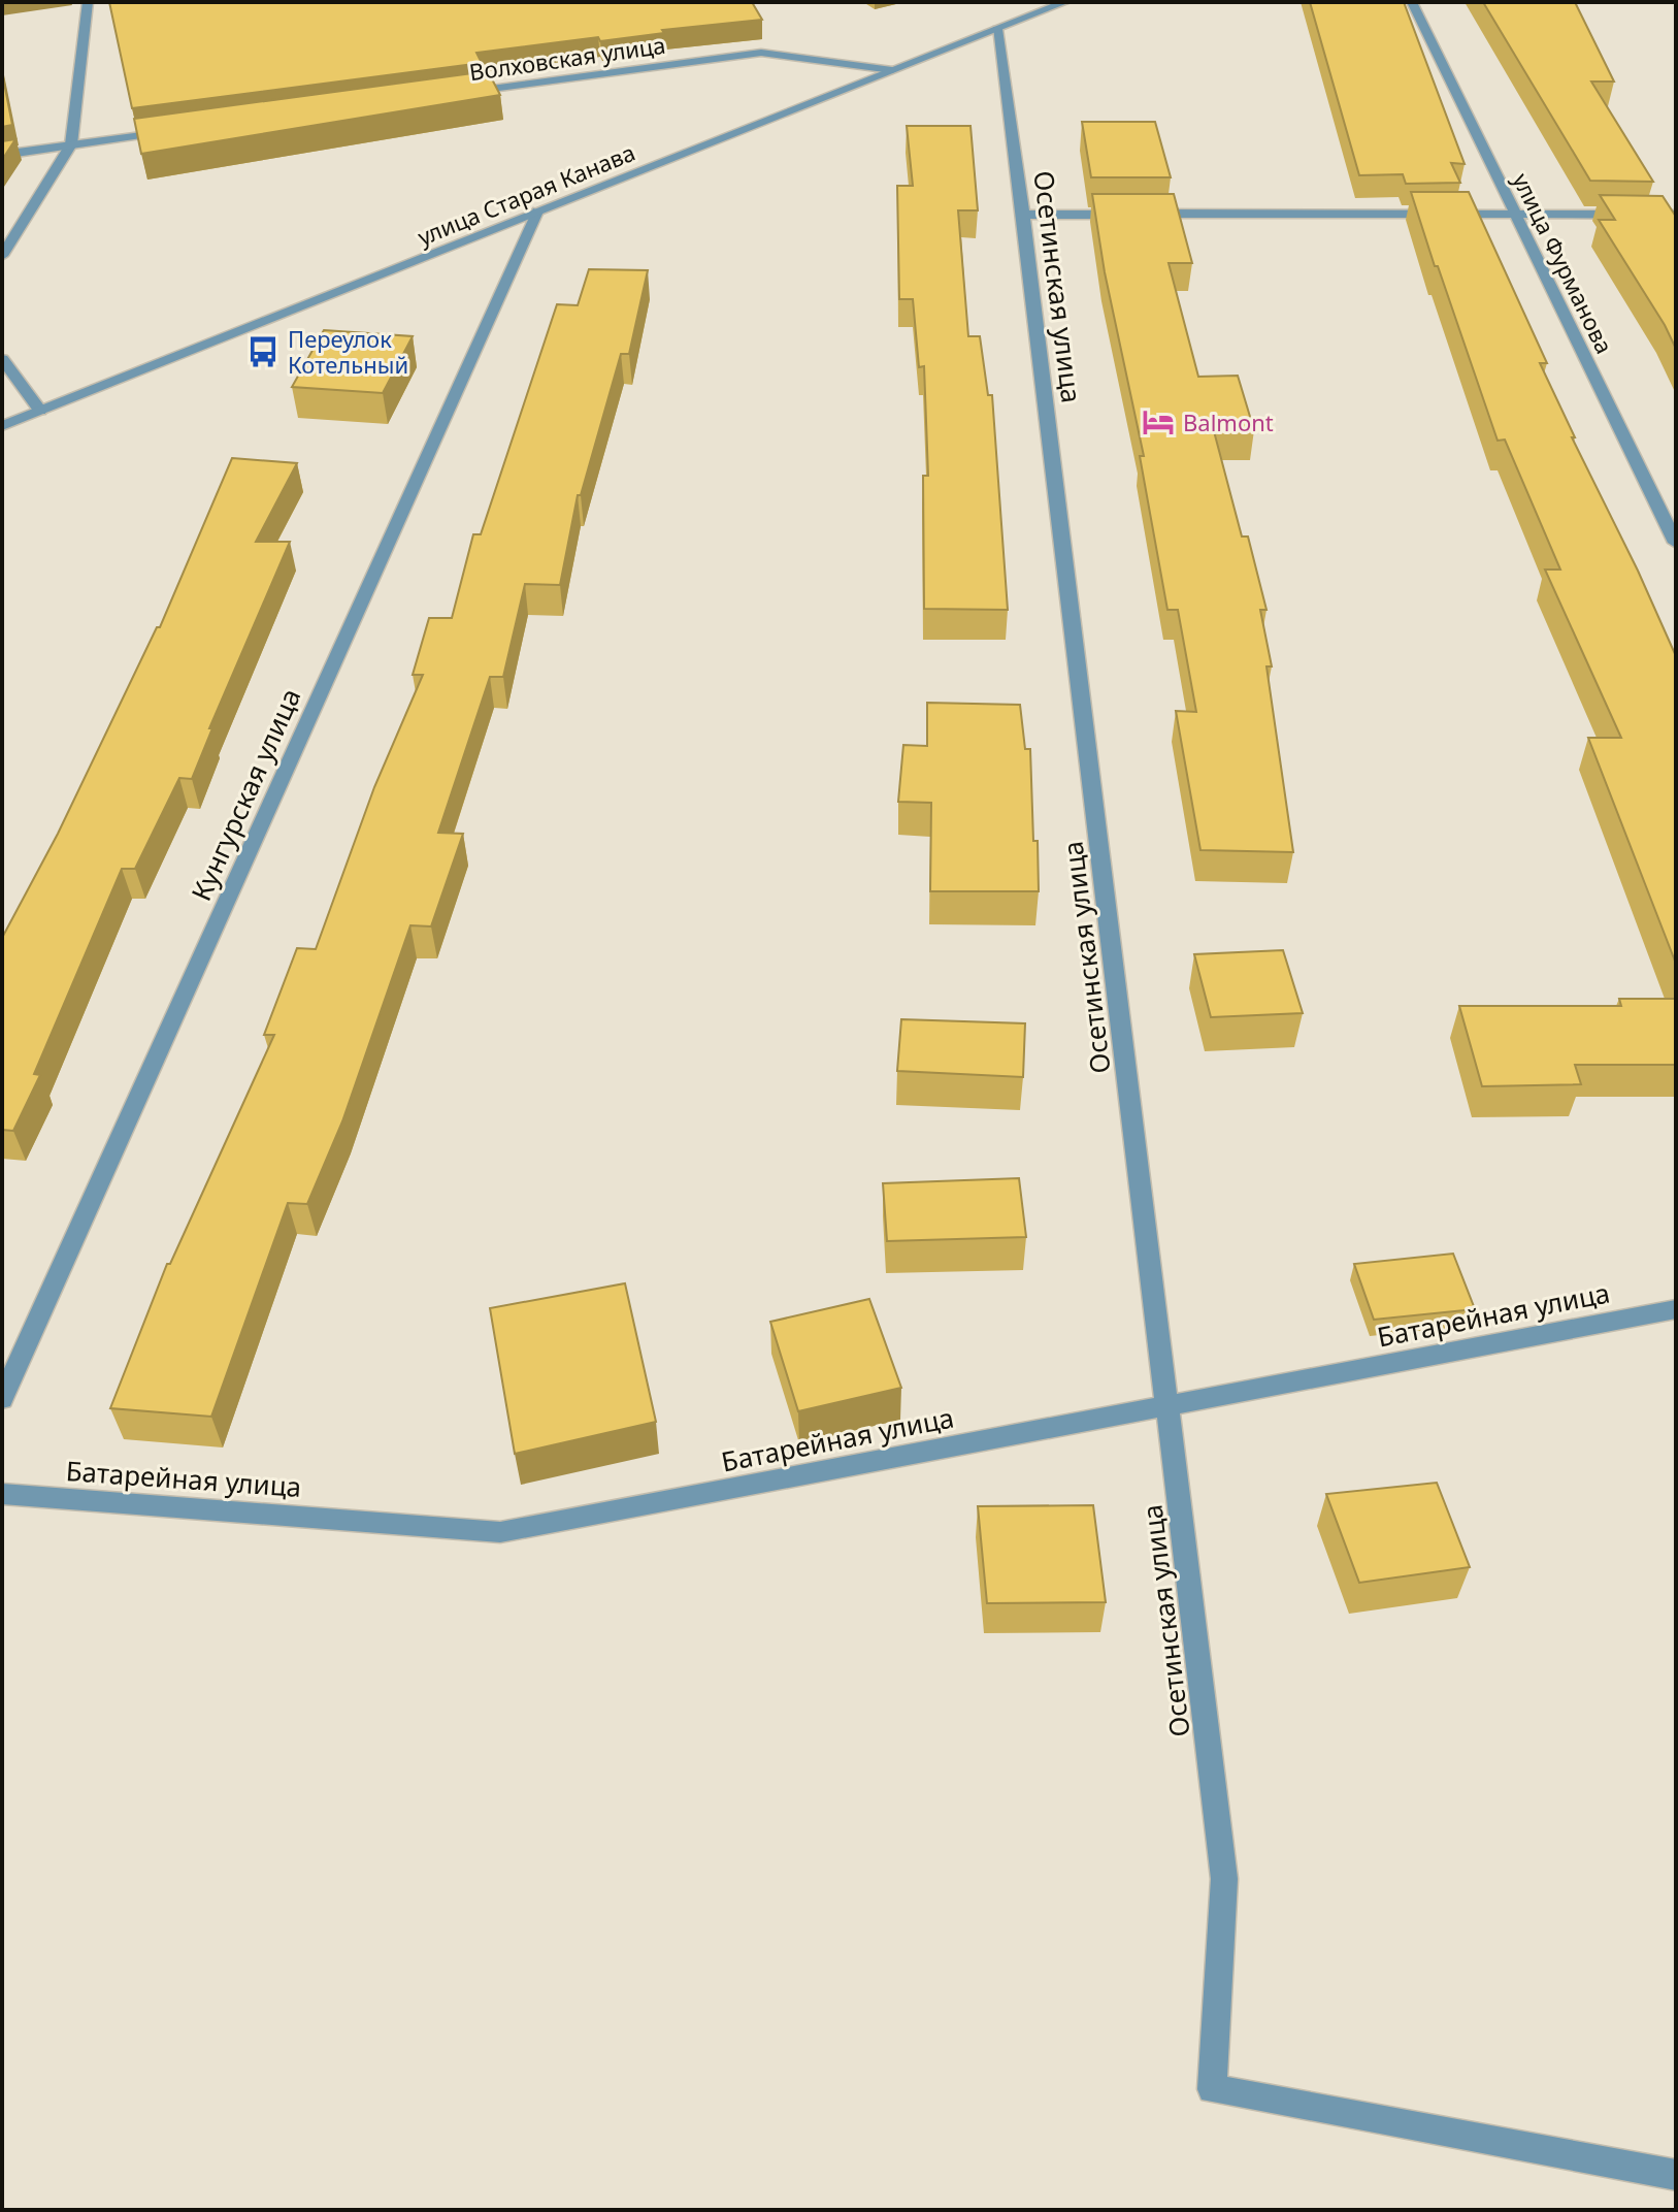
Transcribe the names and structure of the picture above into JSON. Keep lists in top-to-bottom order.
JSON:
{
  "streets": {
    "street": [
      "Волховская улица",
      "улица Старая Канава",
      "улица Фурманова",
      "Осетинская улица",
      "Кунгурская улица",
      "Батарейная улица"
    ]
  },
  "crossings": [
    ["Волховская улица", "улица Старая Канава"],
    ["улица Старая Канава", "Осетинская улица"],
    ["улица Старая Канава", "Кунгурская улица"],
    ["Осетинская улица", "Батарейная улица"]
  ],
  "places": {
    "bus stop": ["Переулок Котельный"],
    "hotel": ["Balmont"]
  }
}
